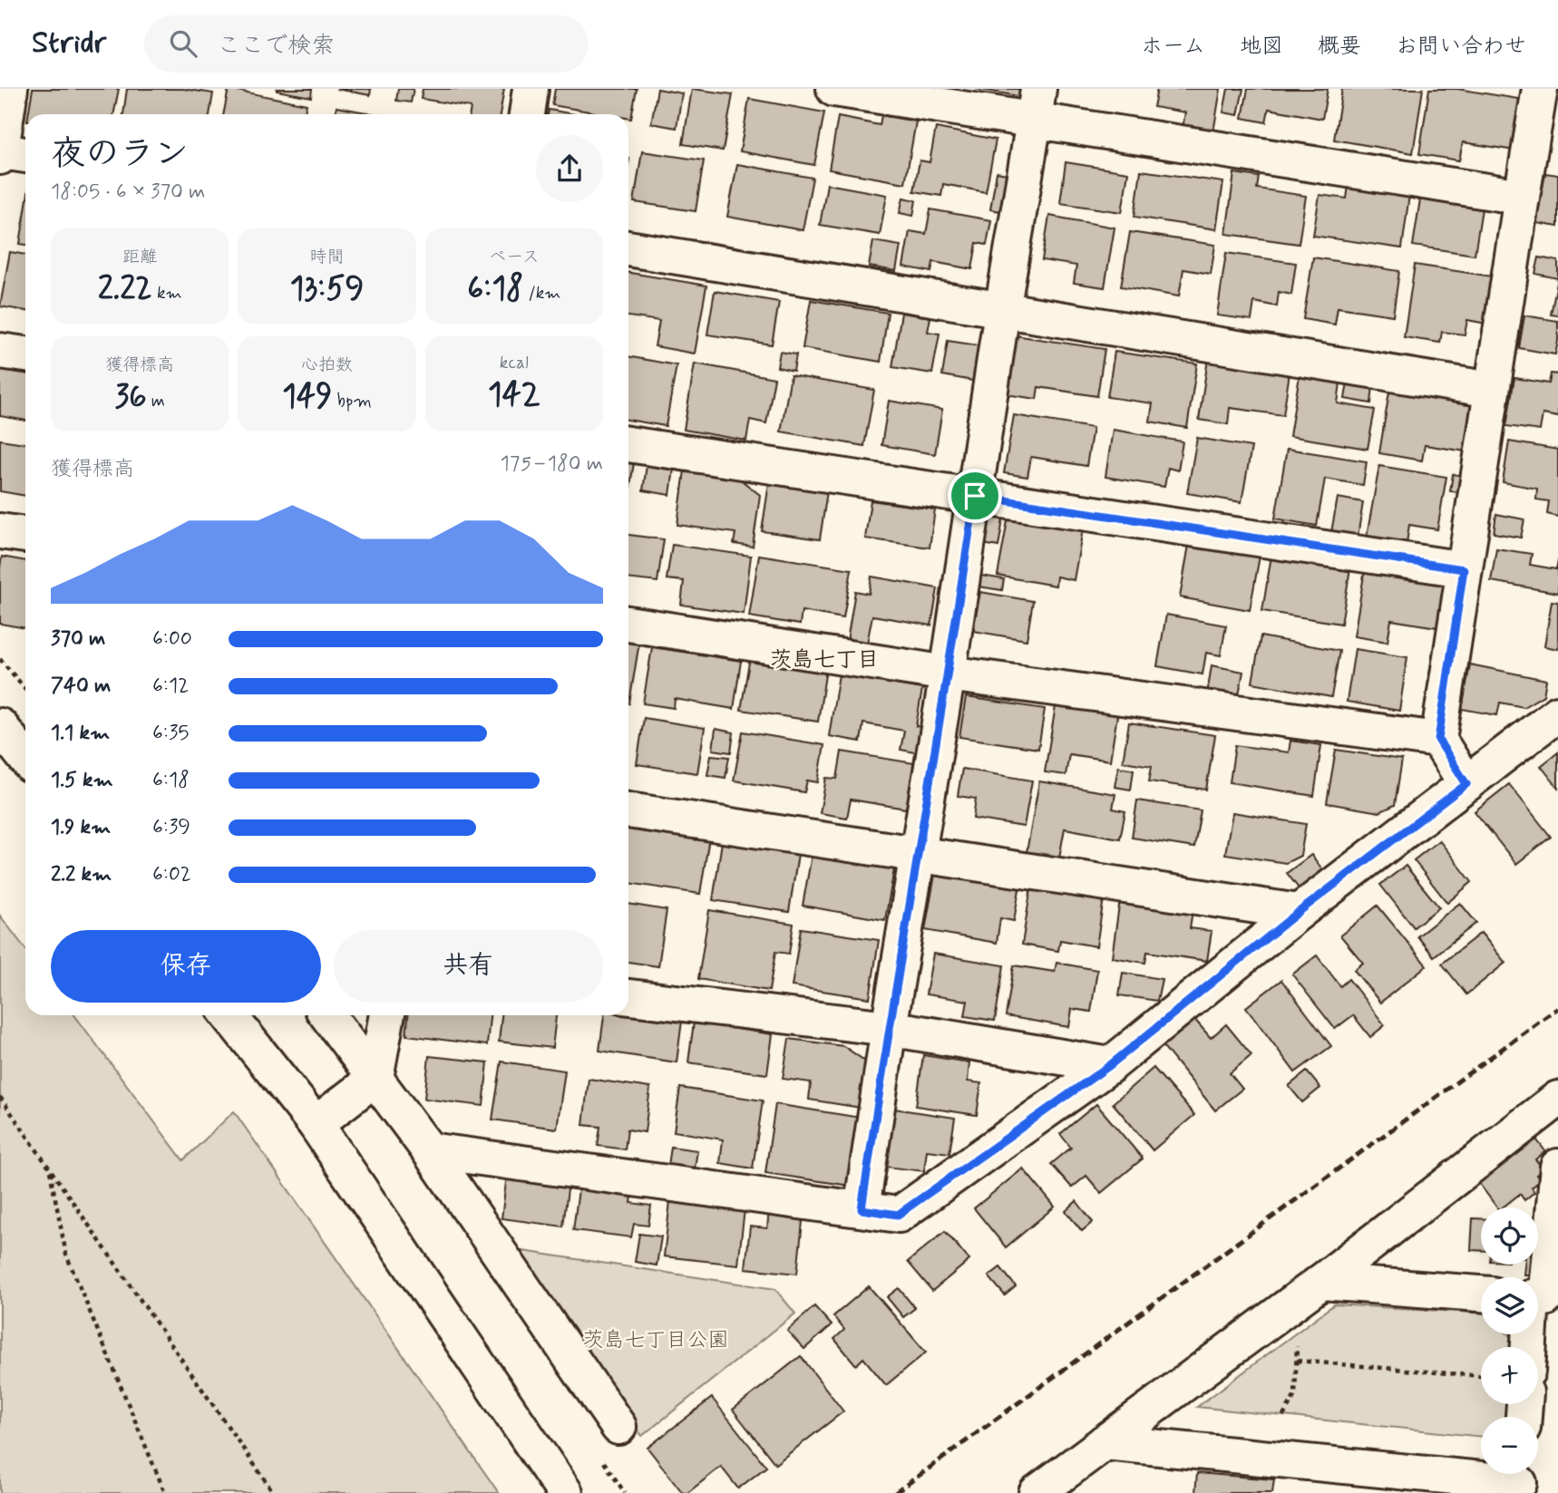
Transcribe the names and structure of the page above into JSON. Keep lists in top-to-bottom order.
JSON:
{
  "districts": ["茨島七丁目"],
  "parks": ["茨島七丁目公園"],
  "page": {
    "header": "Stridr",
    "search": "ここで検索",
    "nav": [
      "ホーム",
      "地図",
      "概要",
      "お問い合わせ"
    ],
    "heading": ["夜のラン", "18:05 · 6 × 370 m"],
    "stats": [
      ["距離", "2.22 km"],
      ["時間", "13:59"],
      ["ペース", "6:18 /km"],
      ["獲得標高", "36 m"],
      ["心拍数", "149 bpm"],
      ["kcal", "142"]
    ],
    "chart": ["獲得標高", "175–180 m"],
    "list": [
      {
        "name": "370 m",
        "note": "6:00"
      },
      {
        "name": "740 m",
        "note": "6:12"
      },
      {
        "name": "1.1 km",
        "note": "6:35"
      },
      {
        "name": "1.5 km",
        "note": "6:18"
      },
      {
        "name": "1.9 km",
        "note": "6:39"
      },
      {
        "name": "2.2 km",
        "note": "6:02"
      }
    ],
    "buttons": ["保存", "共有"],
    "map_buttons": ["+", "−"]
  }
}
